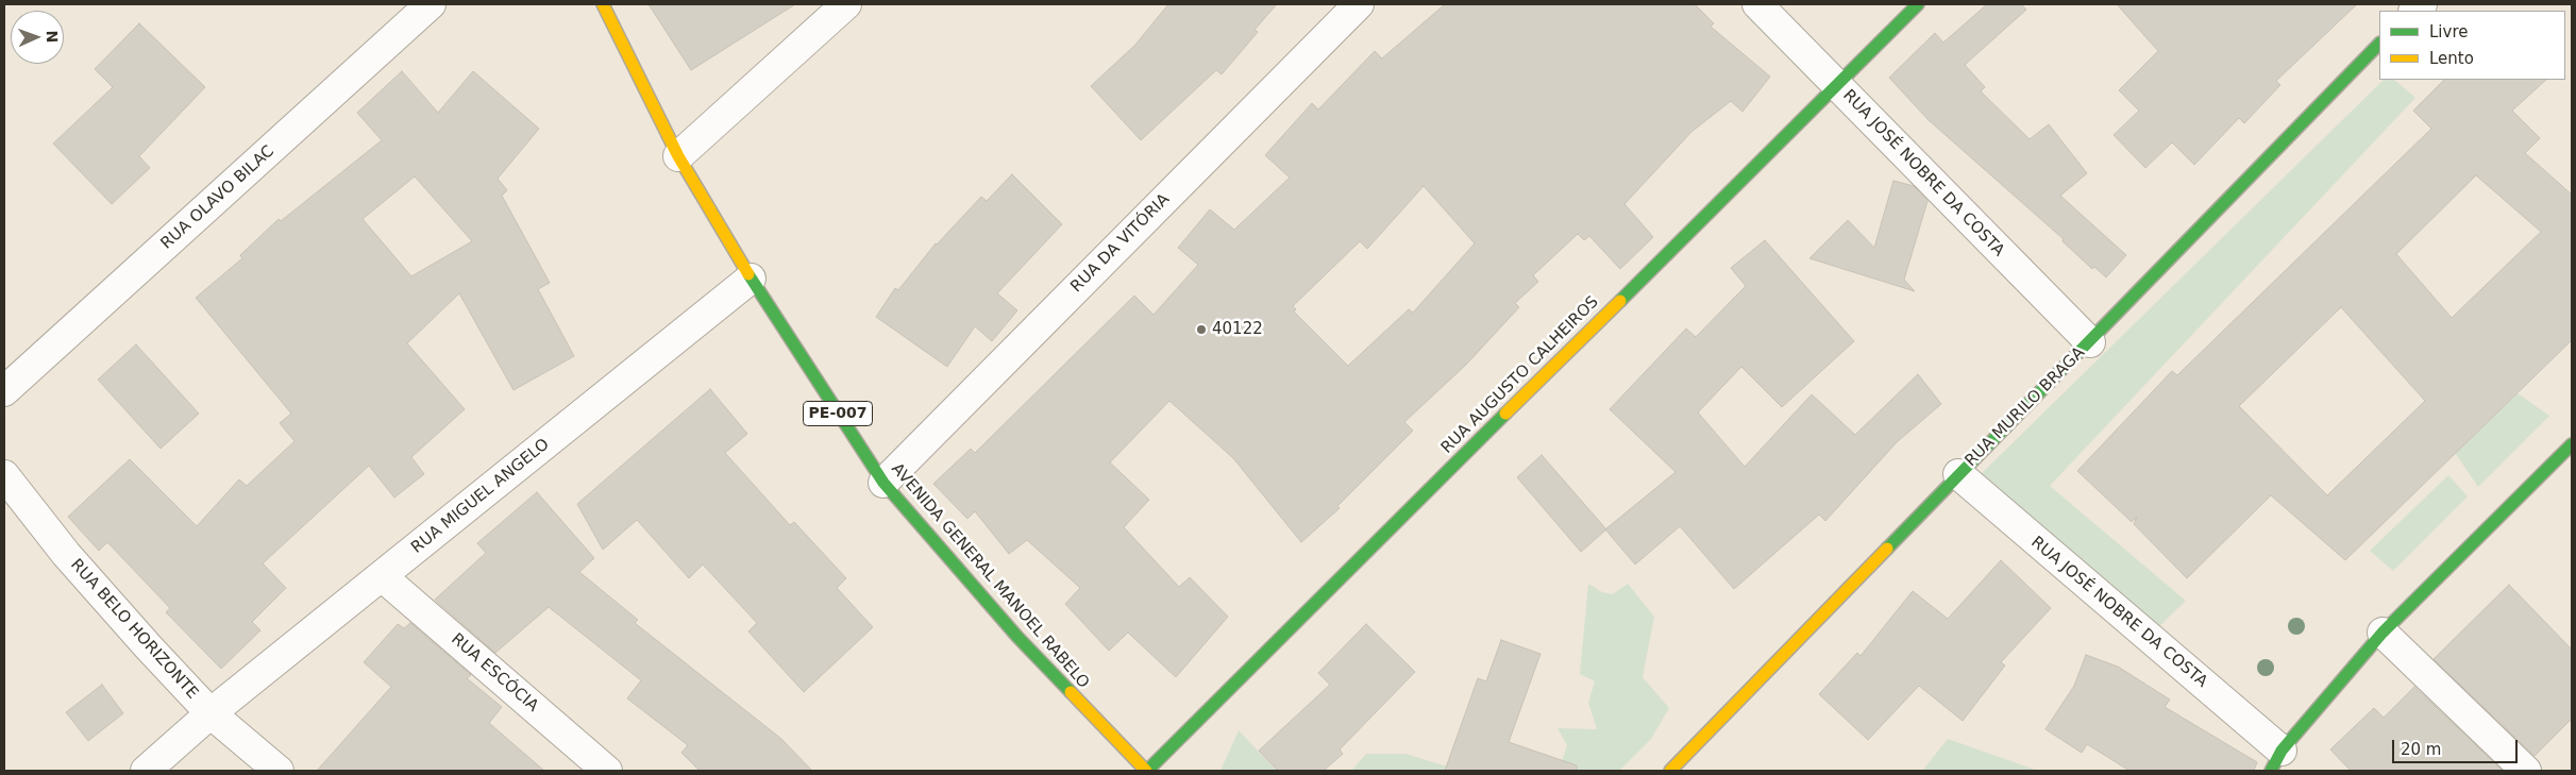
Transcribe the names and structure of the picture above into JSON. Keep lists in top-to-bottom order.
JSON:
{
  "streets": {
    "street": [
      "RUA JOSÉ NOBRE DA COSTA",
      "RUA OLAVO BILAC",
      "RUA DA VITÓRIA",
      "RUA AUGUSTO CALHEIROS",
      "RUA MURILO BRAGA",
      "PE-007",
      "RUA MIGUEL ANGELO",
      "AVENIDA GENERAL MANOEL RABELO",
      "RUA BELO HORIZONTE",
      "RUA ESCÓCIA"
    ]
  },
  "crossings": [
    ["RUA JOSÉ NOBRE DA COSTA", "RUA AUGUSTO CALHEIROS"],
    ["RUA JOSÉ NOBRE DA COSTA", "RUA MURILO BRAGA"],
    ["RUA DA VITÓRIA", "AVENIDA GENERAL MANOEL RABELO"],
    ["RUA AUGUSTO CALHEIROS", "AVENIDA GENERAL MANOEL RABELO"],
    ["RUA MIGUEL ANGELO", "AVENIDA GENERAL MANOEL RABELO"],
    ["RUA MIGUEL ANGELO", "RUA BELO HORIZONTE"],
    ["RUA MIGUEL ANGELO", "RUA ESCÓCIA"]
  ],
  "places": ["40122"],
  "legend": ["Livre", "Lento"],
  "scale_bar": "20 m",
  "north": "right"
}
